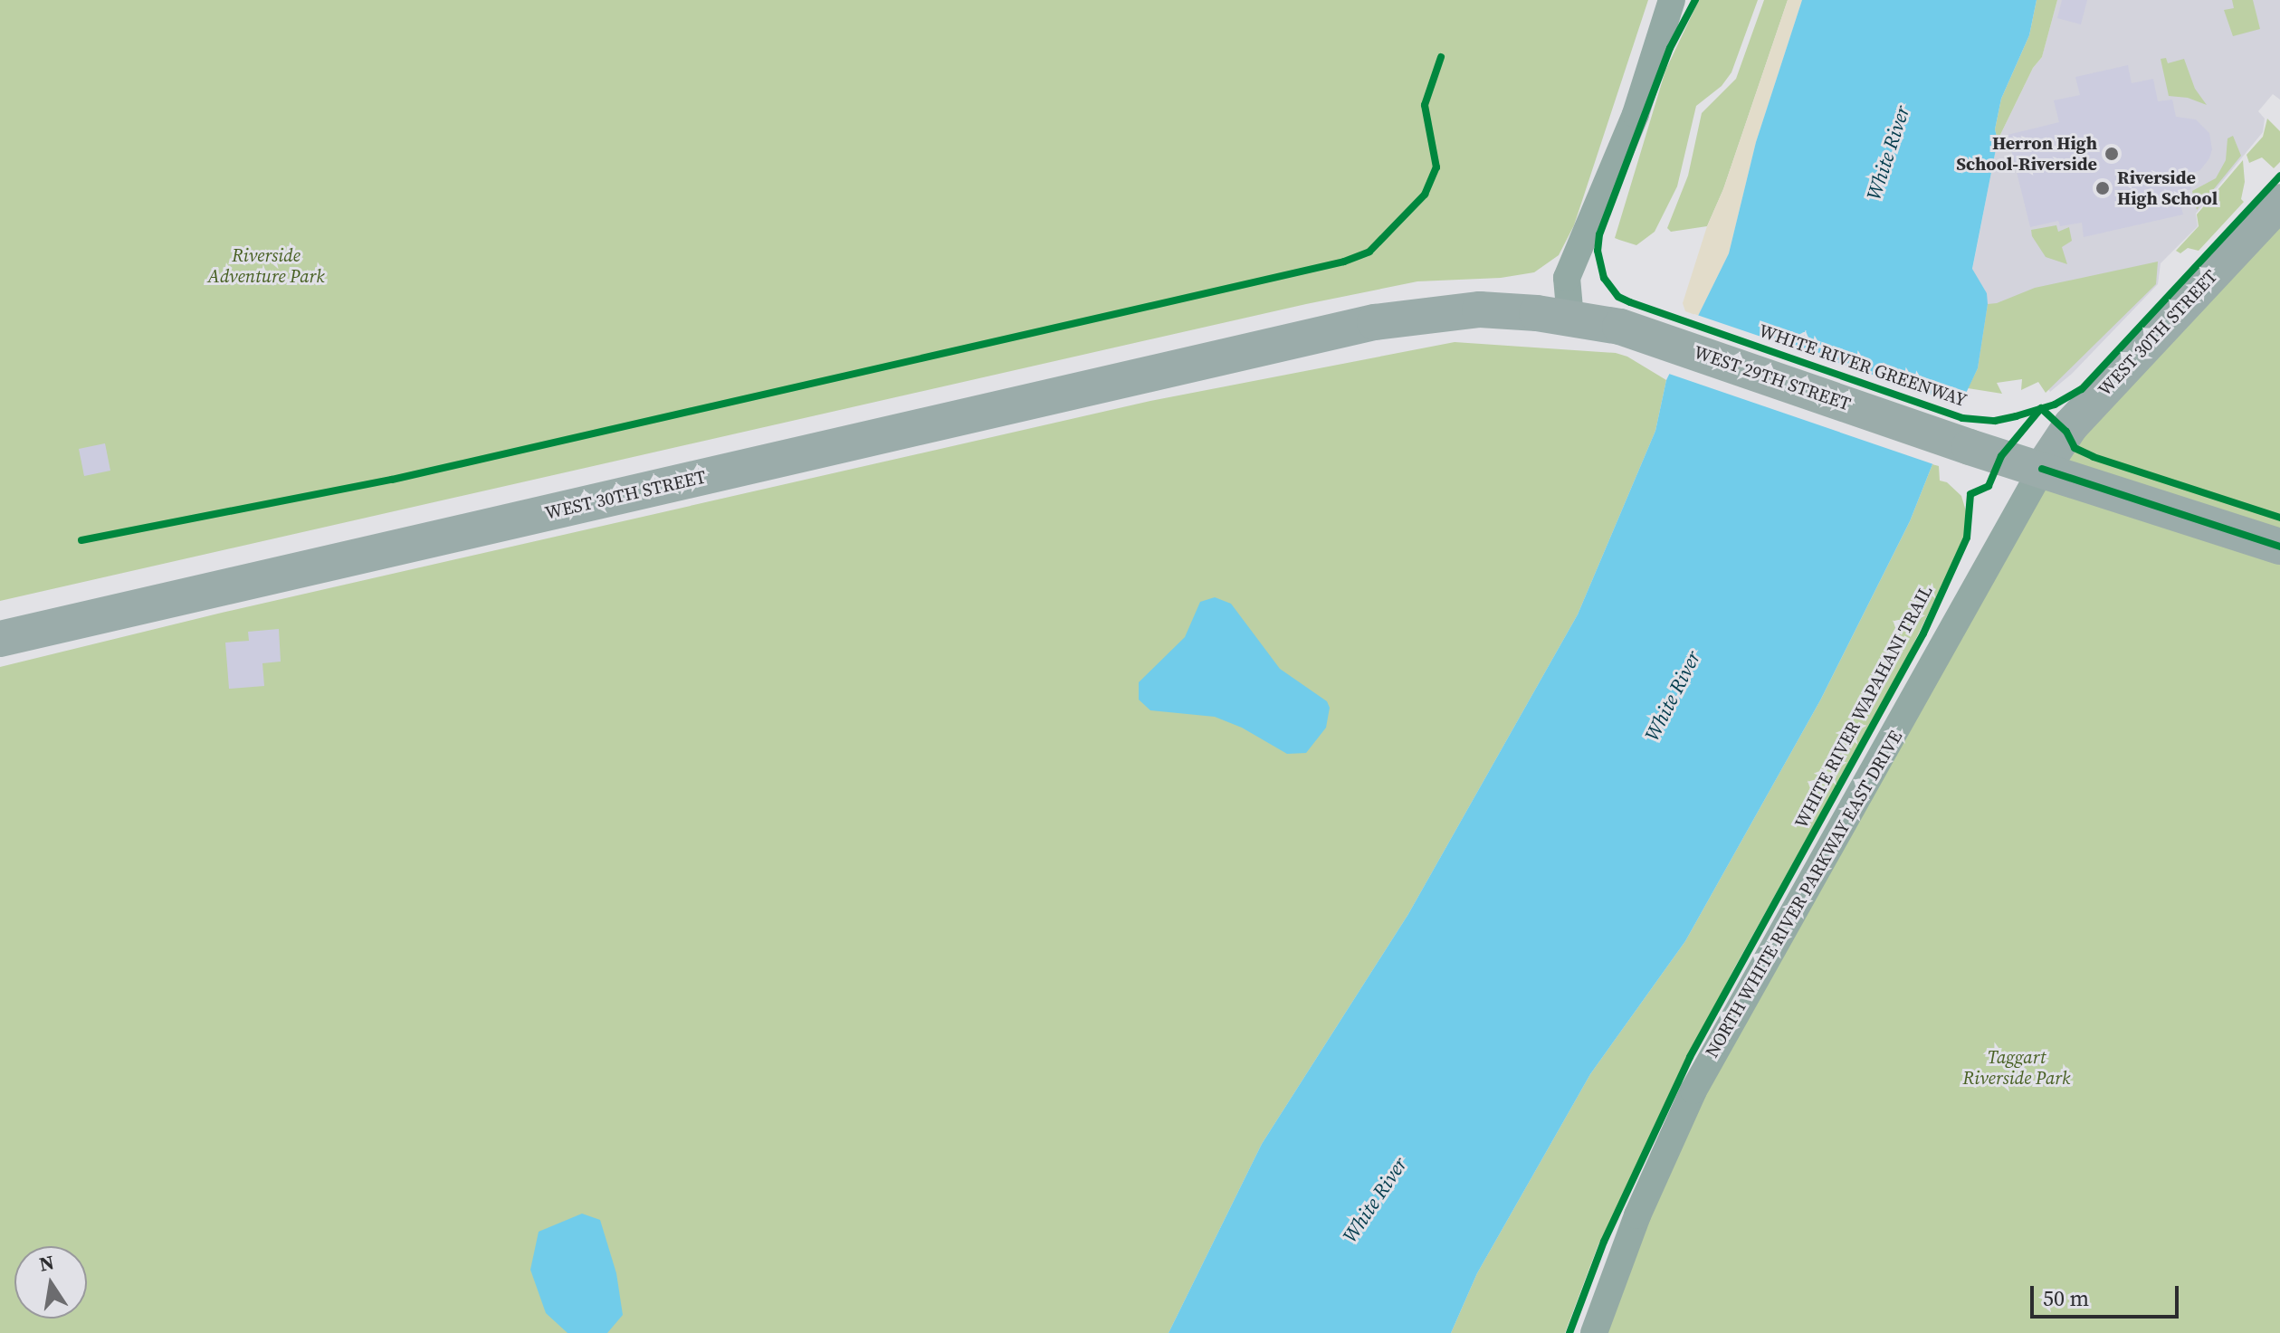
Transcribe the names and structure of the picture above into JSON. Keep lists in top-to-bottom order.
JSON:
{
  "streets": {
    "main road": ["WEST 30TH STREET", "WEST 29TH STREET"],
    "street": ["NORTH WHITE RIVER PARKWAY EAST DRIVE"],
    "cycle path": ["WHITE RIVER GREENWAY", "WHITE RIVER WAPAHANI TRAIL"]
  },
  "crossings": [
    ["WEST 30TH STREET", "WEST 29TH STREET"],
    ["WEST 30TH STREET", "NORTH WHITE RIVER PARKWAY EAST DRIVE"],
    ["WEST 29TH STREET", "NORTH WHITE RIVER PARKWAY EAST DRIVE"]
  ],
  "water": ["White River"],
  "parks": ["Riverside Adventure Park", "Taggart Riverside Park"],
  "places": ["Herron High School-Riverside", "Riverside High School"],
  "scale_bar": "50 m",
  "north": "top"
}
